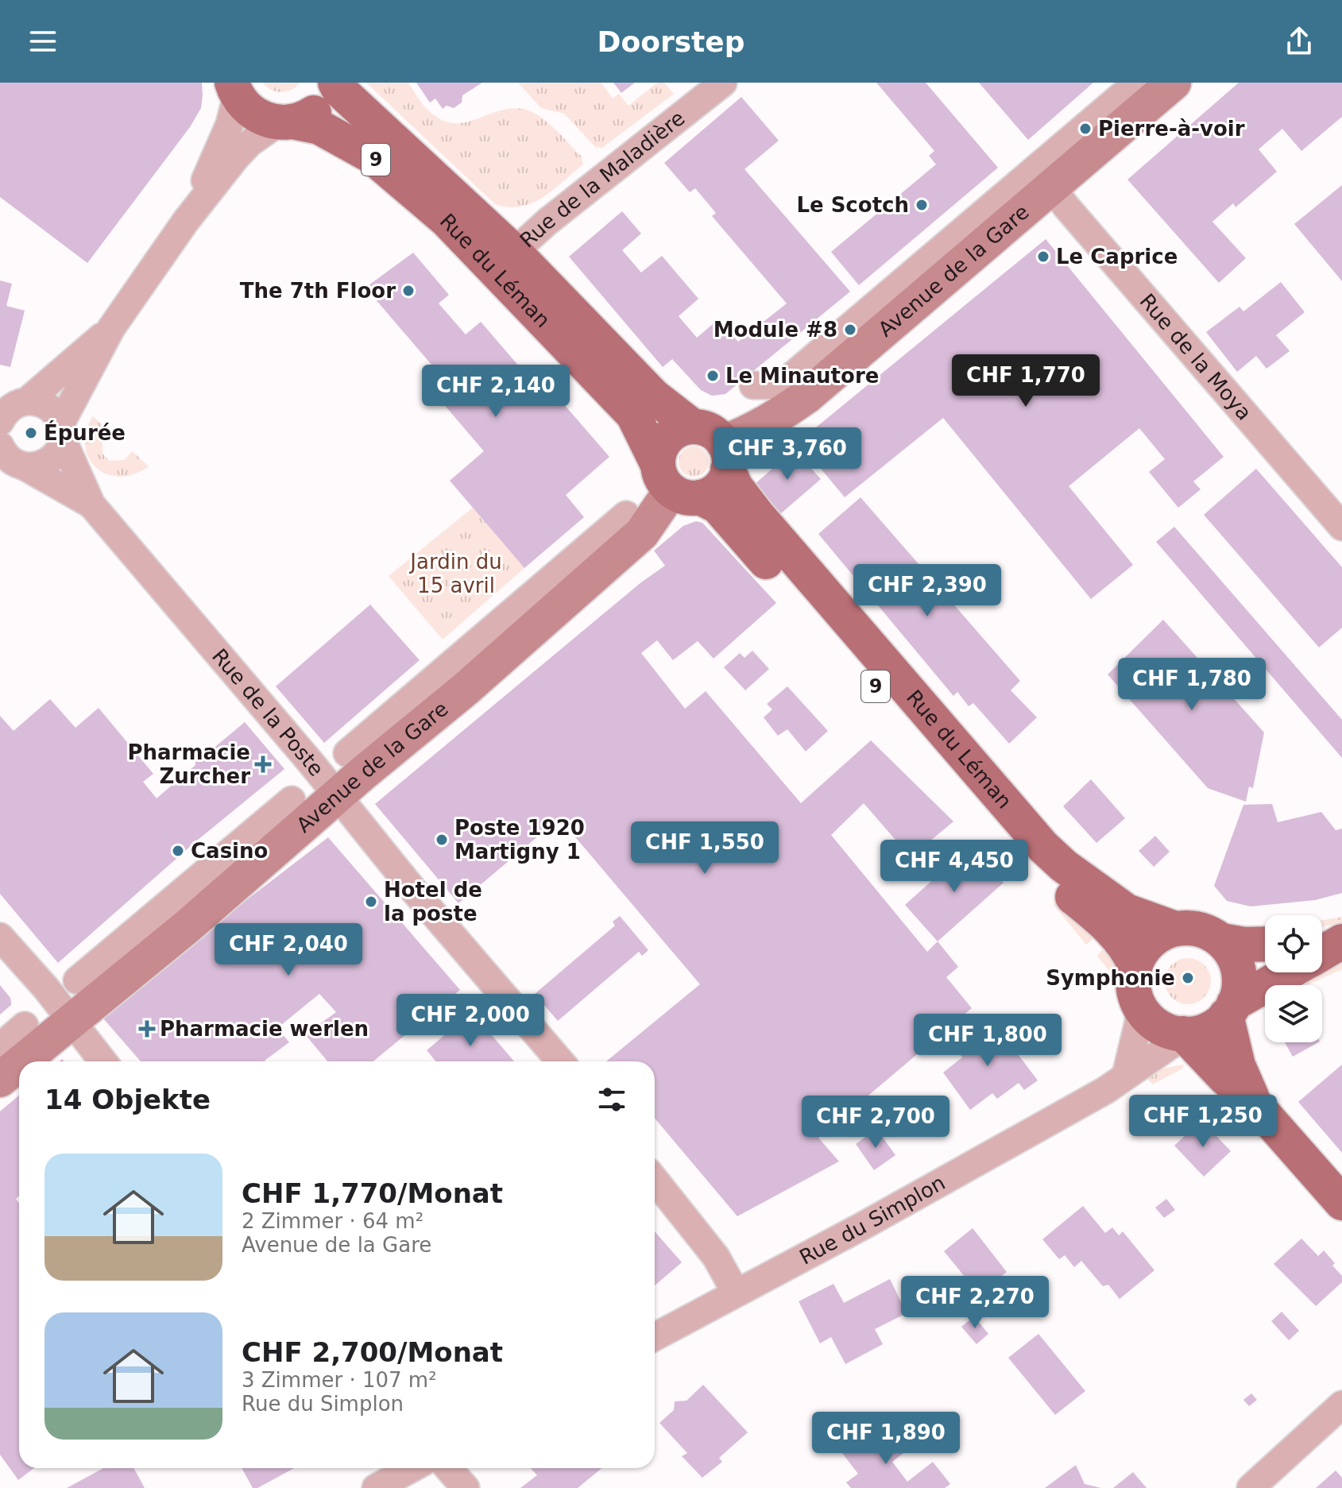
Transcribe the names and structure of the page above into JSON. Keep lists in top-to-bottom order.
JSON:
{
  "streets": {
    "main road": ["9", "Rue du Léman"],
    "street": [
      "Rue de la Maladière",
      "Avenue de la Gare",
      "Rue de la Moya",
      "Rue de la Poste",
      "Rue du Simplon"
    ]
  },
  "crossings": [
    ["9", "Avenue de la Gare"],
    ["9", "Rue du Léman"],
    ["9", "Rue du Simplon"],
    ["Rue de la Maladière", "Rue du Léman"],
    ["Avenue de la Gare", "Rue du Léman"],
    ["Avenue de la Gare", "Rue de la Moya"],
    ["Avenue de la Gare", "Rue de la Poste"],
    ["Rue du Léman", "Rue du Simplon"]
  ],
  "parks": ["Jardin du 15 avril"],
  "places": {
    "other": [
      "Pierre-à-voir",
      "Le Scotch",
      "Le Caprice",
      "The 7th Floor",
      "Module #8",
      "Le Minautore",
      "Épurée",
      "Poste 1920 Martigny 1",
      "Casino",
      "Hotel de la poste",
      "Symphonie"
    ],
    "health": ["Pharmacie Zurcher", "Pharmacie werlen"]
  },
  "page": {
    "header": "Doorstep",
    "price": [
      "CHF 1,770",
      "CHF 2,140",
      "CHF 3,760",
      "CHF 2,390",
      "CHF 1,780",
      "CHF 1,550",
      "CHF 4,450",
      "CHF 2,040",
      "CHF 2,000",
      "CHF 1,800",
      "CHF 1,250",
      "CHF 2,700",
      "CHF 2,270",
      "CHF 1,890"
    ],
    "heading": "14 Objekte",
    "list": [
      {
        "name": "CHF 1,770/Monat",
        "note": "2 Zimmer · 64 m² · Avenue de la Gare"
      },
      {
        "name": "CHF 2,700/Monat",
        "note": "3 Zimmer · 107 m² · Rue du Simplon"
      }
    ]
  }
}
